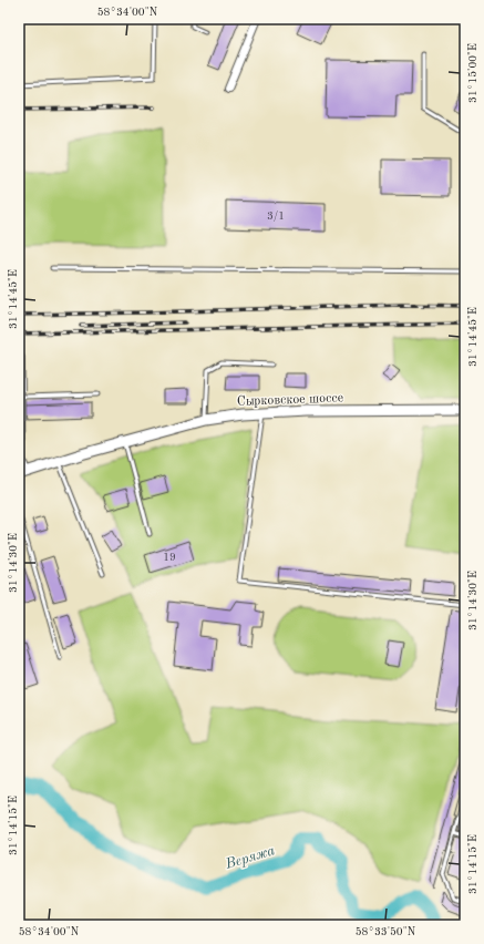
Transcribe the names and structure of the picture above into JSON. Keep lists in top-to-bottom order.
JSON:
{
  "streets": {
    "main road": ["Сырковское шоссе"]
  },
  "water": ["Веряжа"],
  "house_numbers": ["3/1", "19"],
  "coordinates": [
    "58°34'00\"N",
    "31°15'00\"E",
    "31°14'45\"E",
    "31°14'30\"E",
    "31°14'15\"E",
    "58°33'50\"N"
  ]
}
